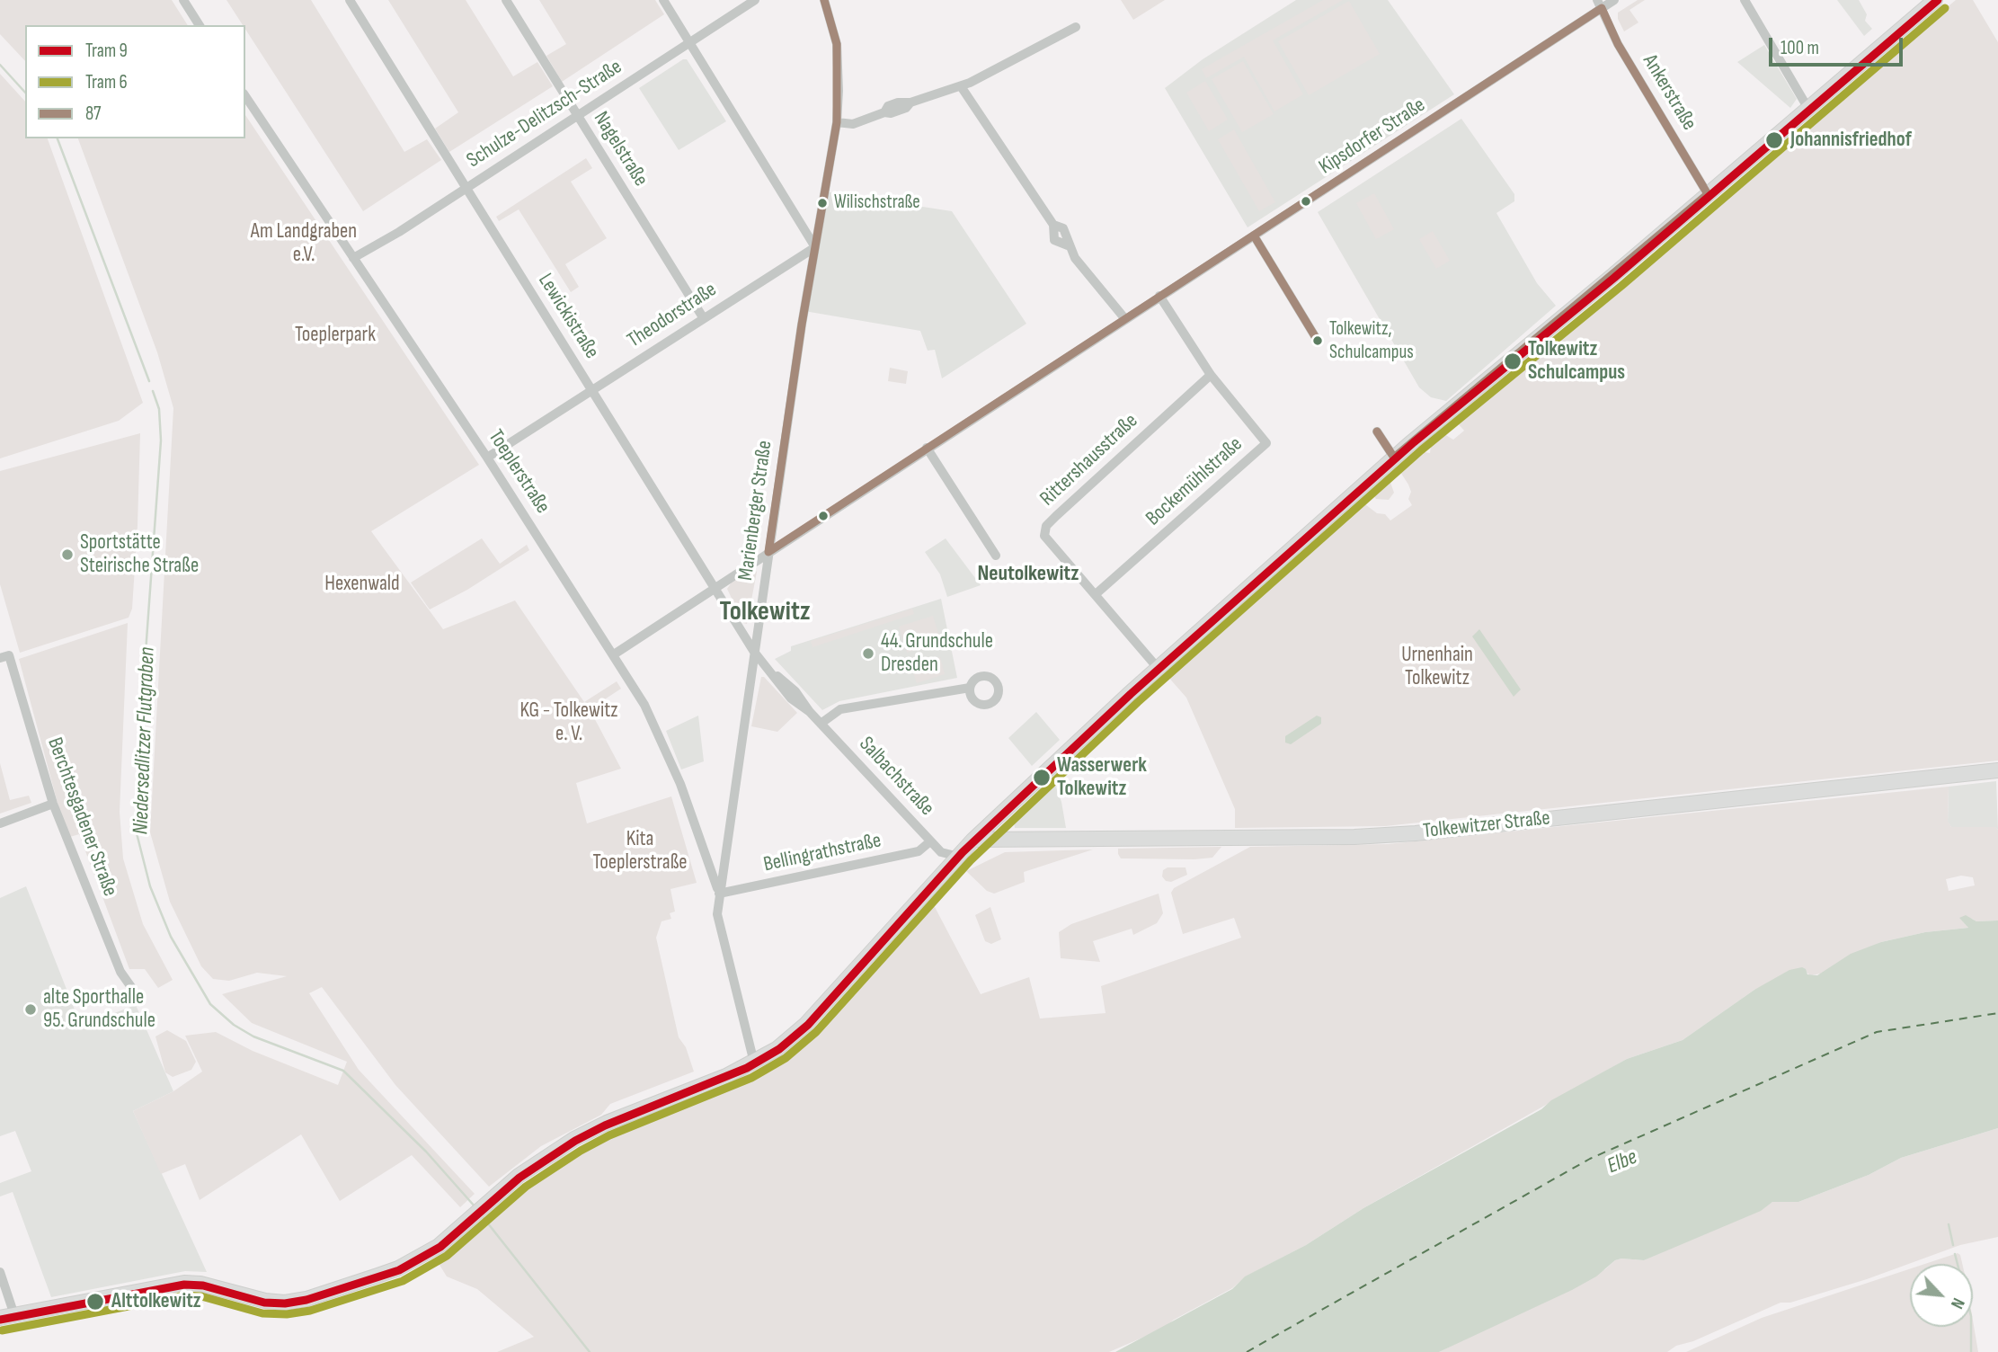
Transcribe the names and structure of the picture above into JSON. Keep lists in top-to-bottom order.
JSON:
{
  "streets": {
    "main road": ["Tolkewitzer Straße"],
    "street": [
      "Ankerstraße",
      "Schulze-Delitzsch-Straße",
      "Kipsdorfer Straße",
      "Nagelstraße",
      "Theodorstraße",
      "Lewickistraße",
      "Rittershausstraße",
      "Toeplerstraße",
      "Bockemühlstraße",
      "Marienberger Straße",
      "Salbachstraße",
      "Berchtesgadener Straße",
      "Bellingrathstraße"
    ]
  },
  "crossings": [
    ["Ankerstraße", "Kipsdorfer Straße"],
    ["Schulze-Delitzsch-Straße", "Nagelstraße"],
    ["Schulze-Delitzsch-Straße", "Lewickistraße"],
    ["Schulze-Delitzsch-Straße", "Toeplerstraße"],
    ["Kipsdorfer Straße", "Lewickistraße"],
    ["Kipsdorfer Straße", "Toeplerstraße"],
    ["Kipsdorfer Straße", "Bockemühlstraße"],
    ["Kipsdorfer Straße", "Marienberger Straße"],
    ["Nagelstraße", "Theodorstraße"],
    ["Theodorstraße", "Lewickistraße"],
    ["Theodorstraße", "Toeplerstraße"],
    ["Theodorstraße", "Marienberger Straße"],
    ["Lewickistraße", "Marienberger Straße"],
    ["Lewickistraße", "Salbachstraße"],
    ["Rittershausstraße", "Bockemühlstraße"],
    ["Toeplerstraße", "Marienberger Straße"],
    ["Toeplerstraße", "Bellingrathstraße"],
    ["Marienberger Straße", "Salbachstraße"],
    ["Marienberger Straße", "Bellingrathstraße"],
    ["Salbachstraße", "Bellingrathstraße"]
  ],
  "districts": ["Neutolkewitz", "Tolkewitz"],
  "water": ["Niedersedlitzer Flutgraben", "Elbe"],
  "parks": [
    "Am Landgraben e.V.",
    "Toeplerpark",
    "Hexenwald",
    "Urnenhain Tolkewitz",
    "KG - Tolkewitz e. V.",
    "Kita Toeplerstraße"
  ],
  "places": [
    "Johannisfriedhof",
    "Wilischstraße",
    "Tolkewitz, Schulcampus",
    "Tolkewitz Schulcampus",
    "Sportstätte Steirische Straße",
    "44. Grundschule Dresden",
    "Wasserwerk Tolkewitz",
    "alte Sporthalle 95. Grundschule",
    "Alttolkewitz"
  ],
  "lines": ["tram line 9", "transit line 87", "tram line 6"],
  "legend": ["Tram 9", "Tram 6", "87"],
  "scale_bar": "100 m",
  "north": "bottom right"
}
